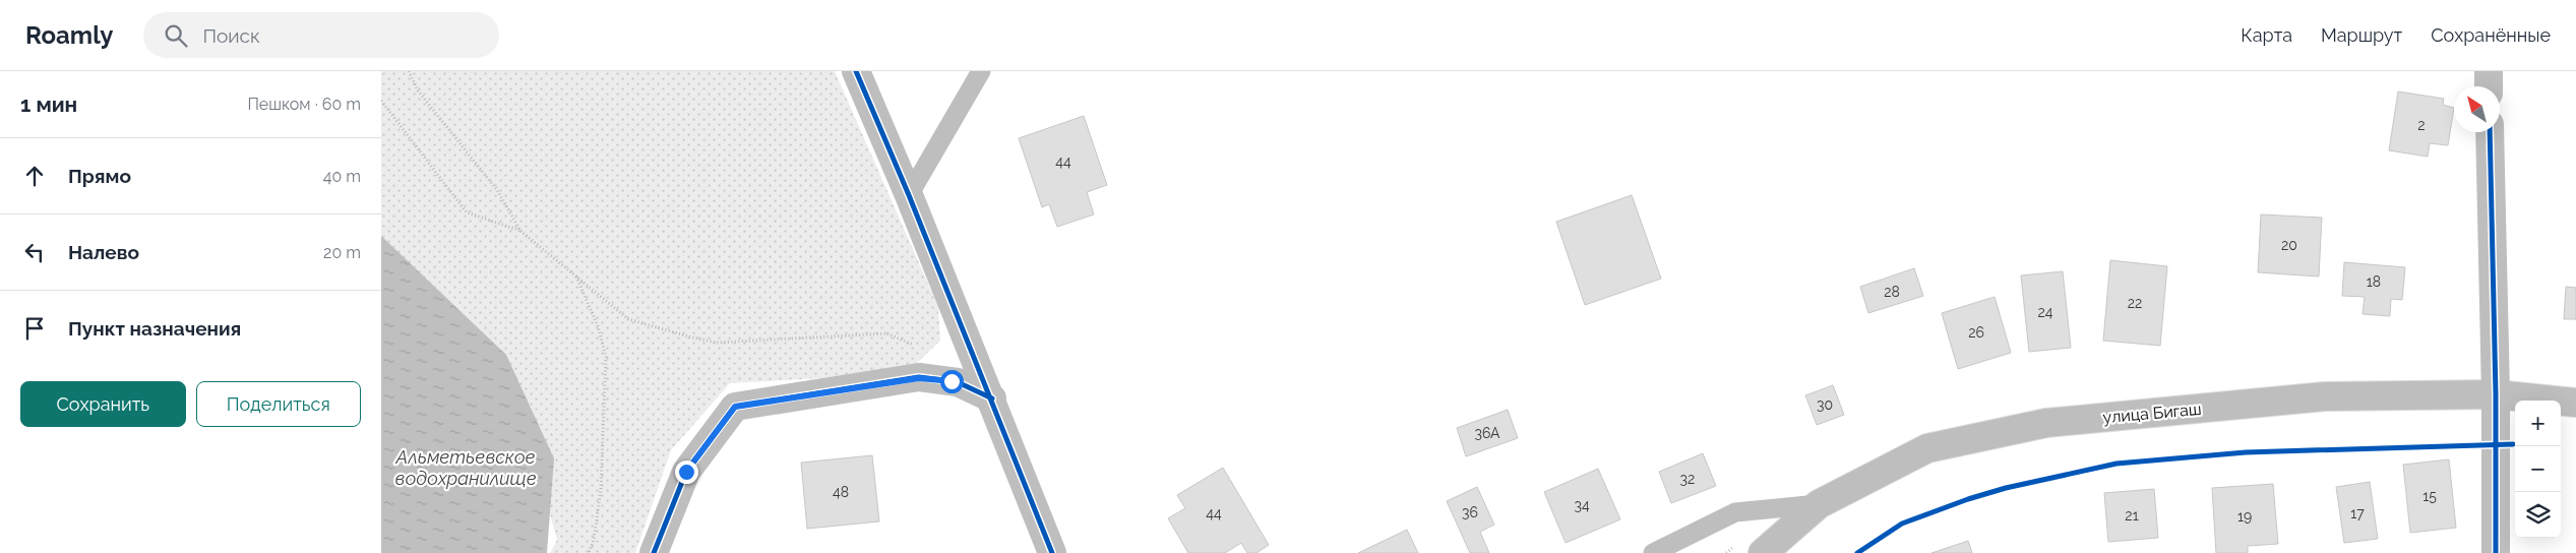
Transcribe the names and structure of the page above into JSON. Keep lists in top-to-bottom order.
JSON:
{
  "streets": {
    "street": ["улица Бигаш"]
  },
  "water": ["Альметьевское водохранилище"],
  "house_numbers": [
    "2",
    "44",
    "20",
    "18",
    "28",
    "22",
    "24",
    "26",
    "30",
    "36А",
    "32",
    "48",
    "15",
    "34",
    "36",
    "44",
    "17",
    "21",
    "19"
  ],
  "north": "top left",
  "page": {
    "header": "Roamly",
    "search": "Поиск",
    "nav": ["Карта", "Маршрут", "Сохранённые"],
    "heading": ["1 мин", "Пешком · 60 m"],
    "list": [
      ["Прямо", "40 m"],
      ["Налево", "20 m"],
      "Пункт назначения"
    ],
    "buttons": ["Сохранить", "Поделиться"],
    "map_buttons": ["+", "−"]
  }
}
